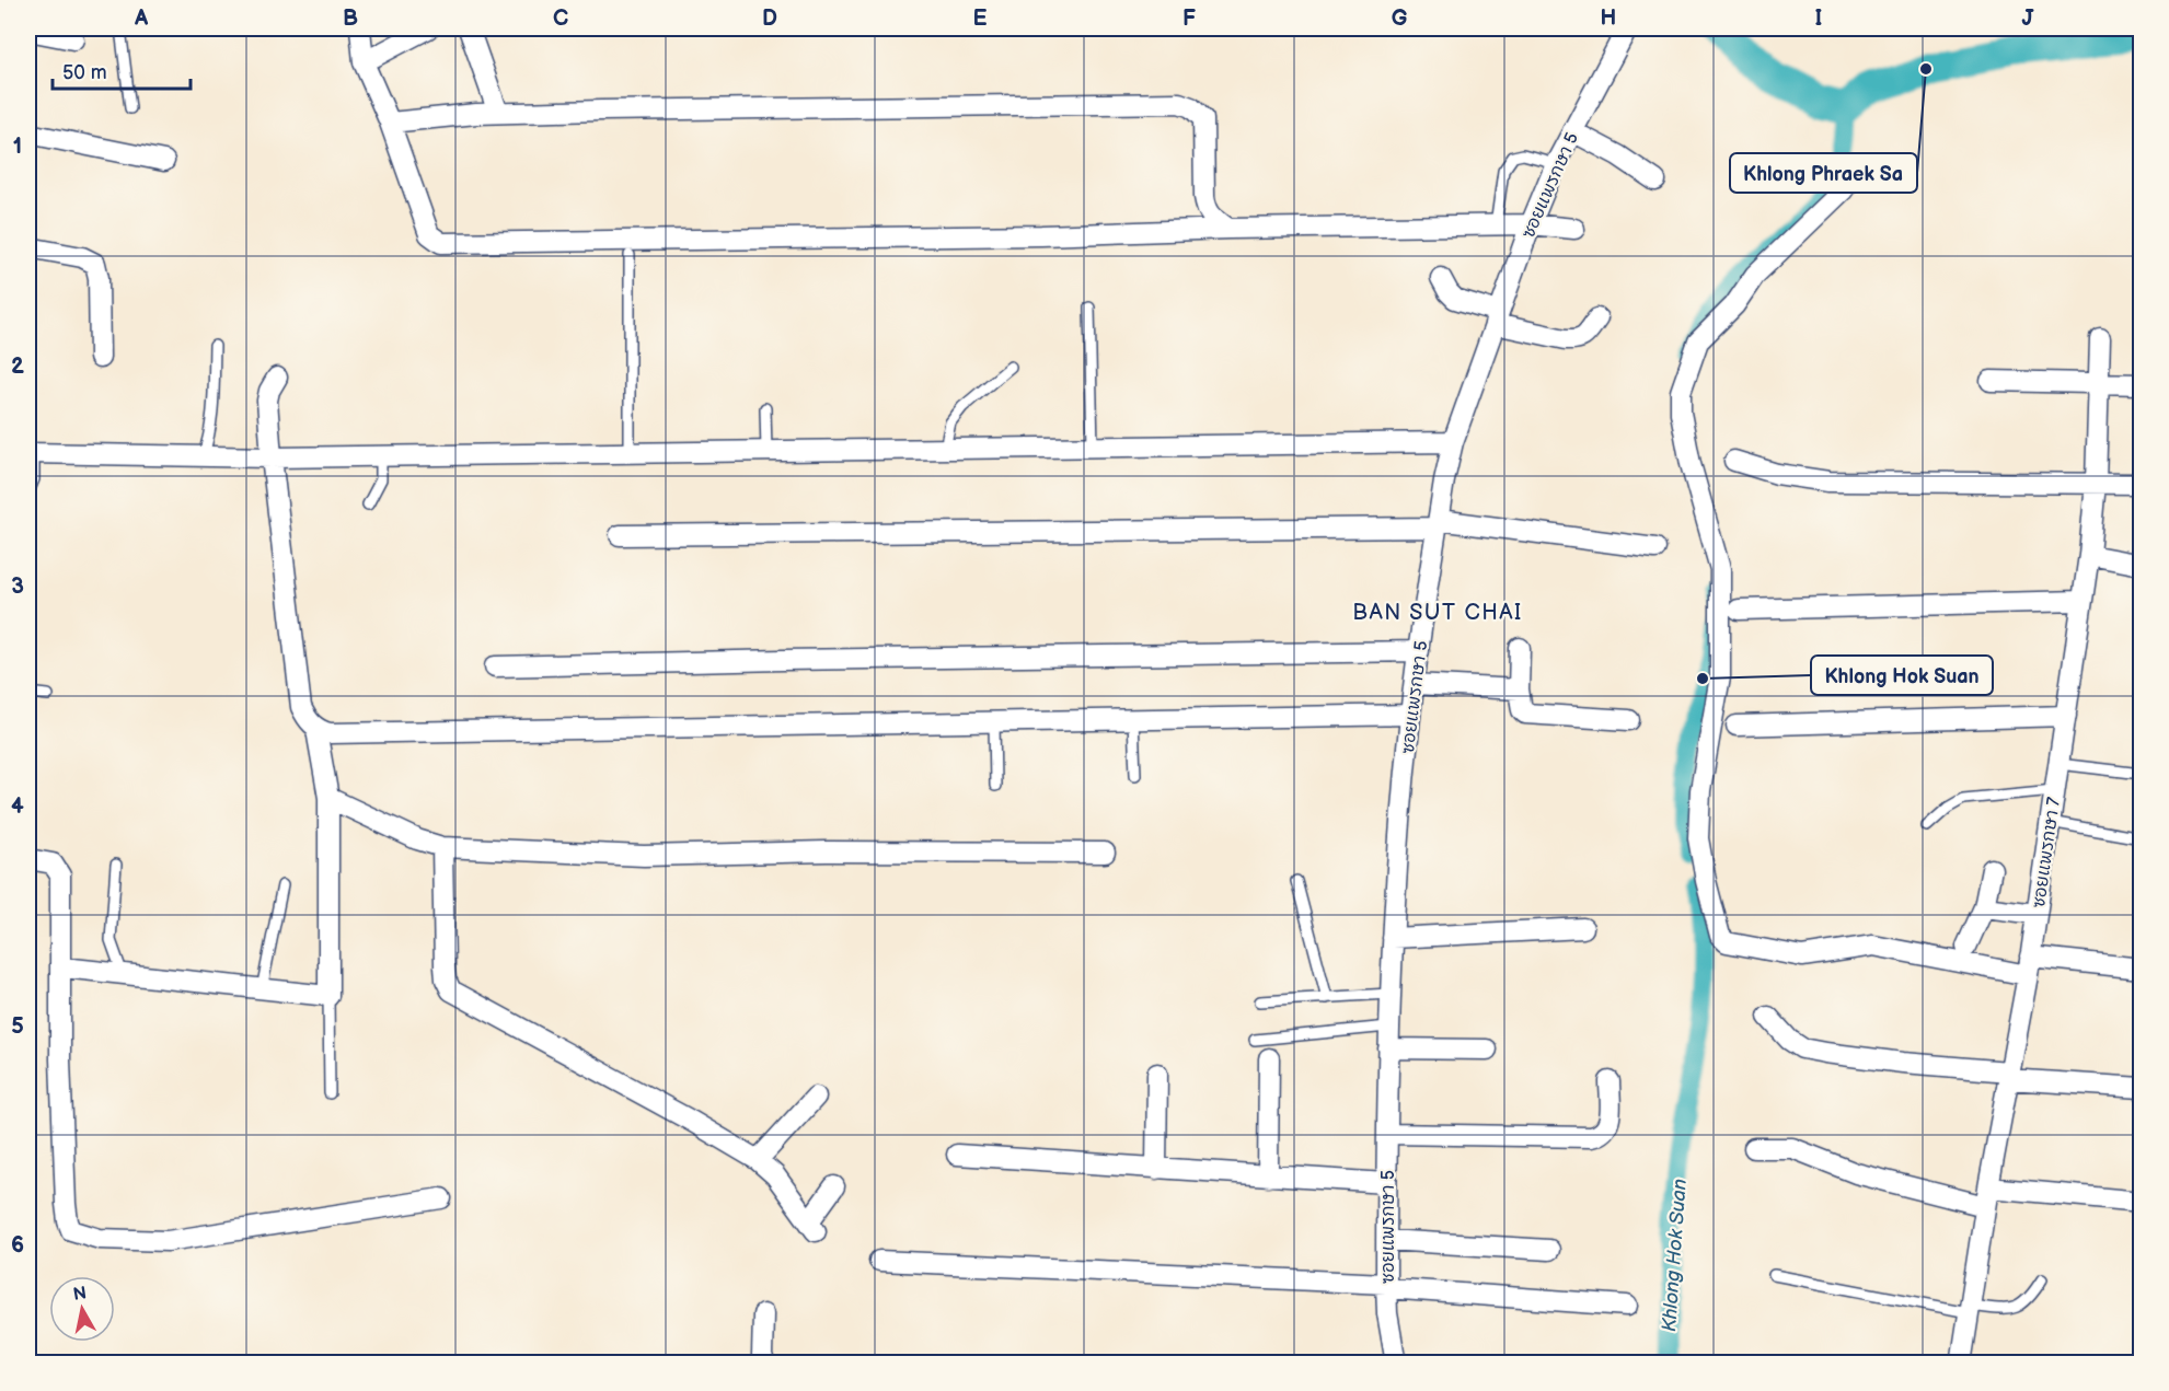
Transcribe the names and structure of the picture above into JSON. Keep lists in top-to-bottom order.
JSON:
{
  "streets": {
    "street": ["ซอยแพรกษา 5", "ซอยแพรกษา 7"]
  },
  "districts": ["BAN SUT CHAI"],
  "water": ["Khlong Hok Suan"],
  "places": ["Khlong Phraek Sa", "Khlong Hok Suan"],
  "scale_bar": "50 m",
  "north": "top",
  "grid": {
    "columns": [
      "A",
      "B",
      "C",
      "D",
      "E",
      "F",
      "G",
      "H",
      "I",
      "J"
    ],
    "rows": [
      "1",
      "2",
      "3",
      "4",
      "5",
      "6"
    ]
  }
}
